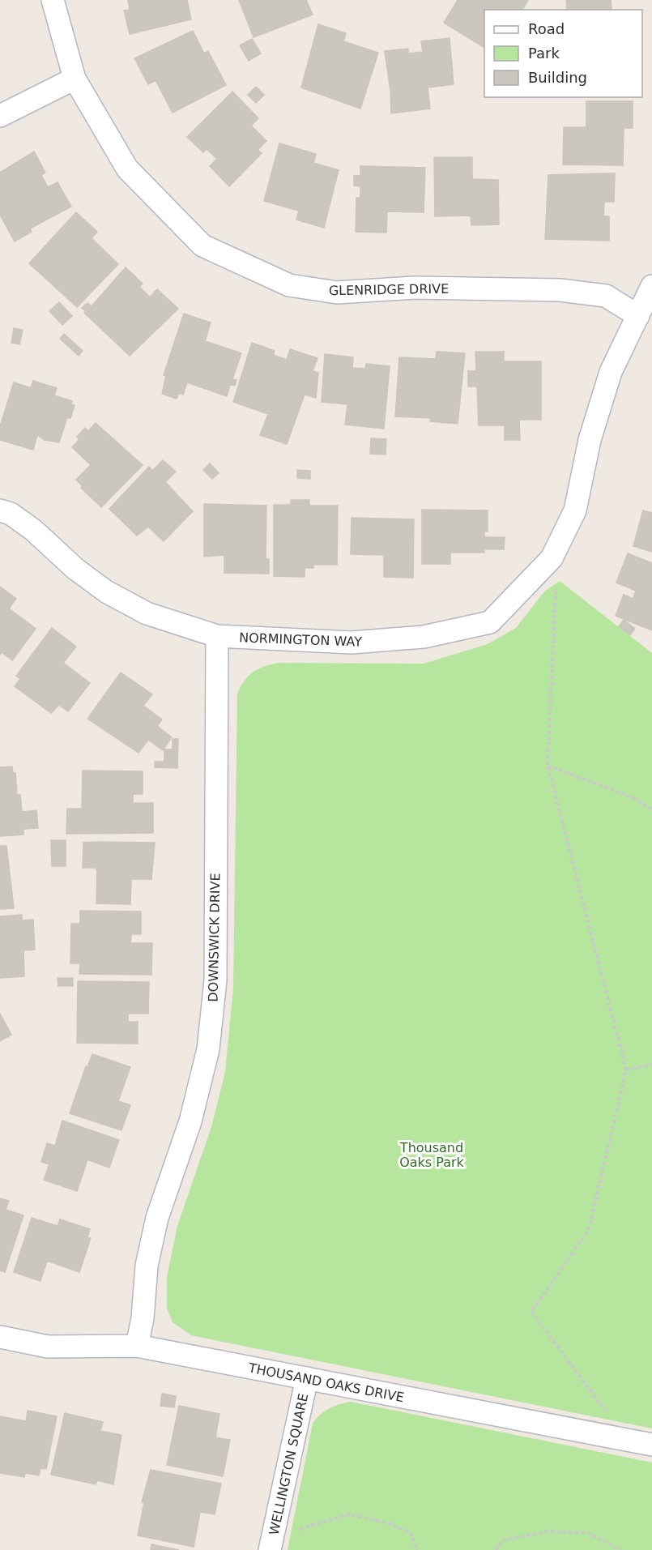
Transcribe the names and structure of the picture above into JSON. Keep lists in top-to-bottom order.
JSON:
{
  "streets": {
    "street": [
      "GLENRIDGE DRIVE",
      "NORMINGTON WAY",
      "DOWNSWICK DRIVE",
      "THOUSAND OAKS DRIVE",
      "WELLINGTON SQUARE"
    ]
  },
  "crossings": [
    ["GLENRIDGE DRIVE", "NORMINGTON WAY"],
    ["NORMINGTON WAY", "DOWNSWICK DRIVE"],
    ["DOWNSWICK DRIVE", "THOUSAND OAKS DRIVE"],
    ["THOUSAND OAKS DRIVE", "WELLINGTON SQUARE"]
  ],
  "parks": ["Thousand Oaks Park"],
  "legend": ["Road", "Park", "Building"]
}
